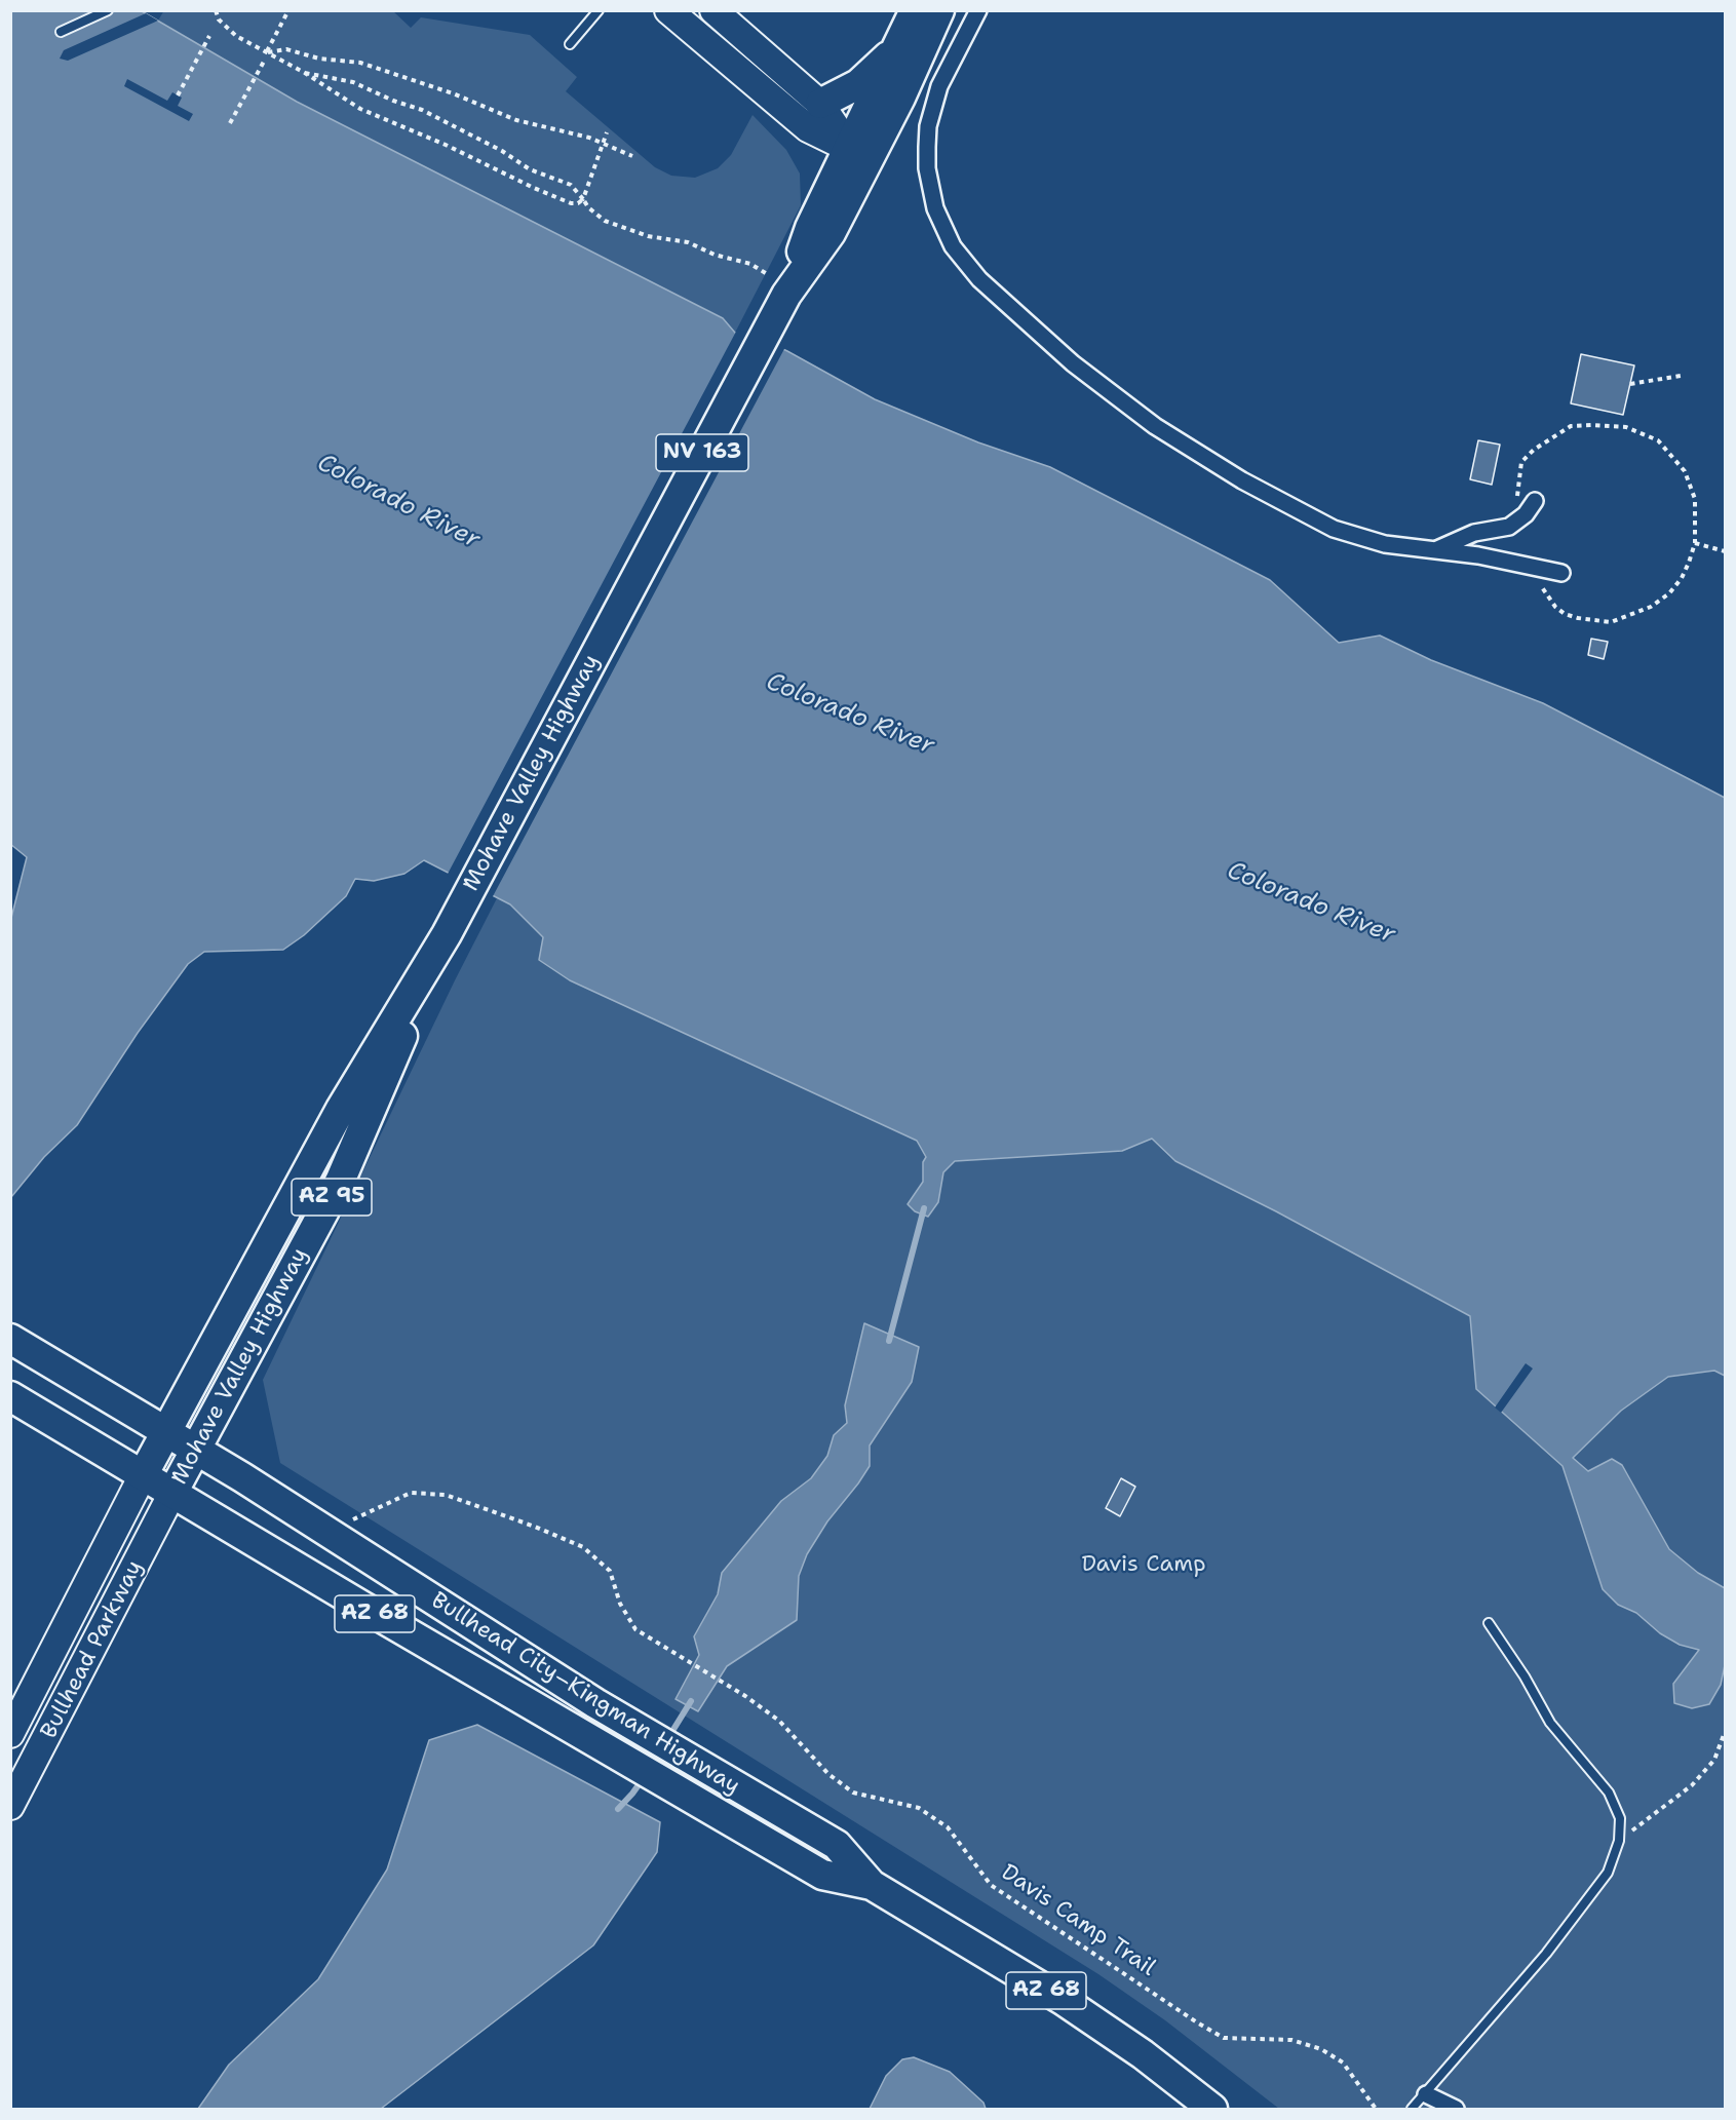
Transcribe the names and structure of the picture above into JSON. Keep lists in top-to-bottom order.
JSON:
{
  "streets": {
    "highway": [
      "NV 163",
      "Mohave Valley Highway",
      "AZ 95",
      "AZ 68",
      "Bullhead Parkway",
      "Bullhead City–Kingman Highway"
    ],
    "path": ["Davis Camp Trail"]
  },
  "crossings": [
    ["NV 163", "Mohave Valley Highway"],
    ["Mohave Valley Highway", "Bullhead Parkway"],
    ["Mohave Valley Highway", "Bullhead City–Kingman Highway"],
    ["Bullhead Parkway", "Bullhead City–Kingman Highway"]
  ],
  "water": ["Colorado River"],
  "parks": ["Davis Camp"]
}
